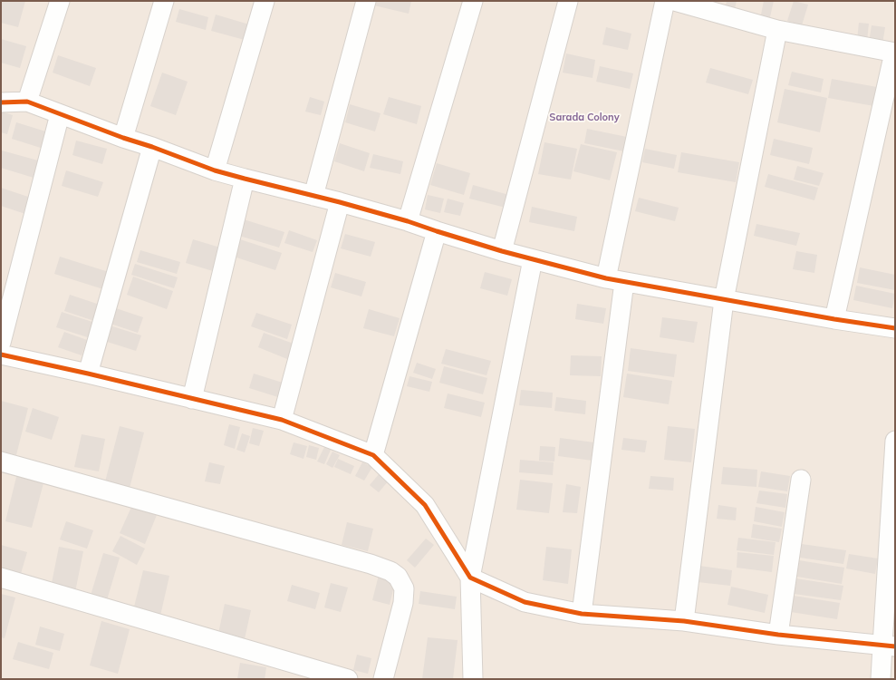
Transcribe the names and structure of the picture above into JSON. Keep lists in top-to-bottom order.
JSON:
{
  "districts": ["Sarada Colony"]
}
